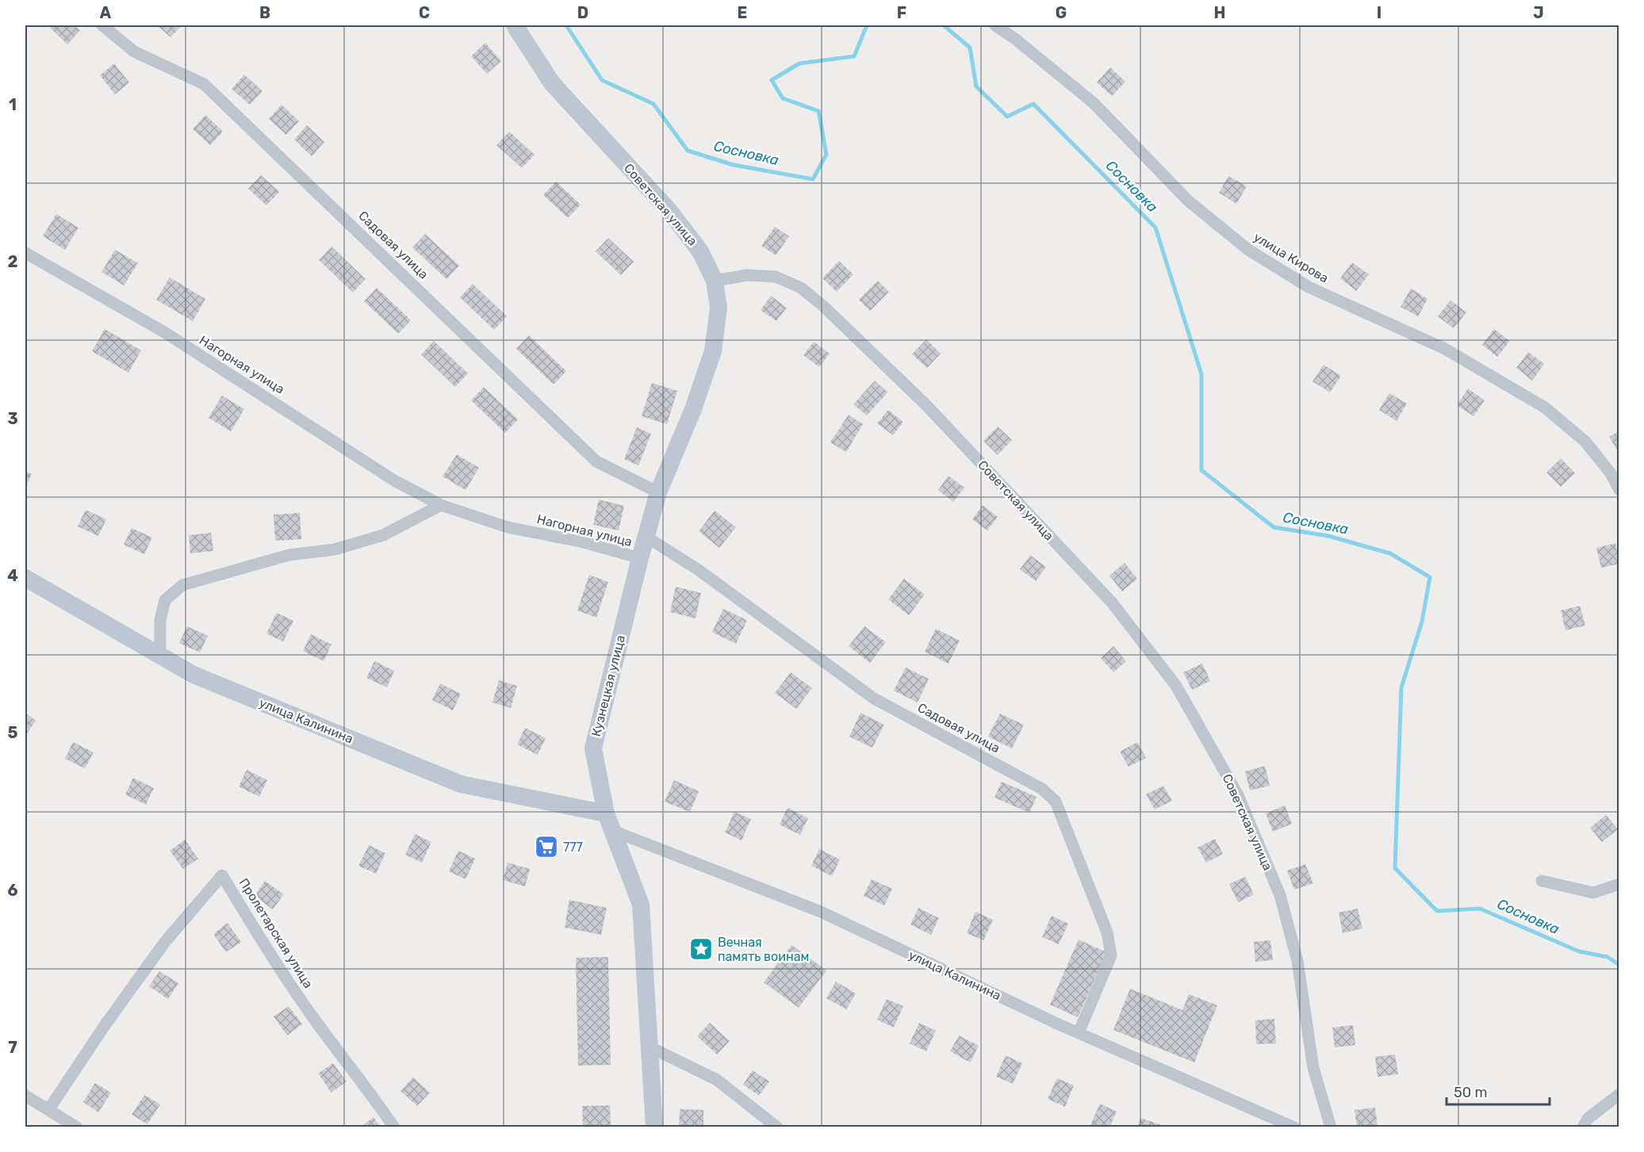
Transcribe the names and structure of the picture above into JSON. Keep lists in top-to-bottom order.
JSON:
{
  "streets": {
    "main road": ["Советская улица", "Кузнецкая улица", "улица Калинина"],
    "street": [
      "Садовая улица",
      "улица Кирова",
      "Нагорная улица",
      "Пролетарская улица"
    ]
  },
  "crossings": [
    ["Советская улица", "Кузнецкая улица"],
    ["Садовая улица", "Кузнецкая улица"],
    ["Садовая улица", "улица Калинина"],
    ["Нагорная улица", "Кузнецкая улица"],
    ["Кузнецкая улица", "улица Калинина"]
  ],
  "water": ["Сосновка"],
  "places": {
    "supermarket": ["777"],
    "place": ["Вечная память воинам"]
  },
  "scale_bar": "50 m",
  "grid": {
    "columns": [
      "A",
      "B",
      "C",
      "D",
      "E",
      "F",
      "G",
      "H",
      "I",
      "J"
    ],
    "rows": [
      "1",
      "2",
      "3",
      "4",
      "5",
      "6",
      "7"
    ]
  }
}
